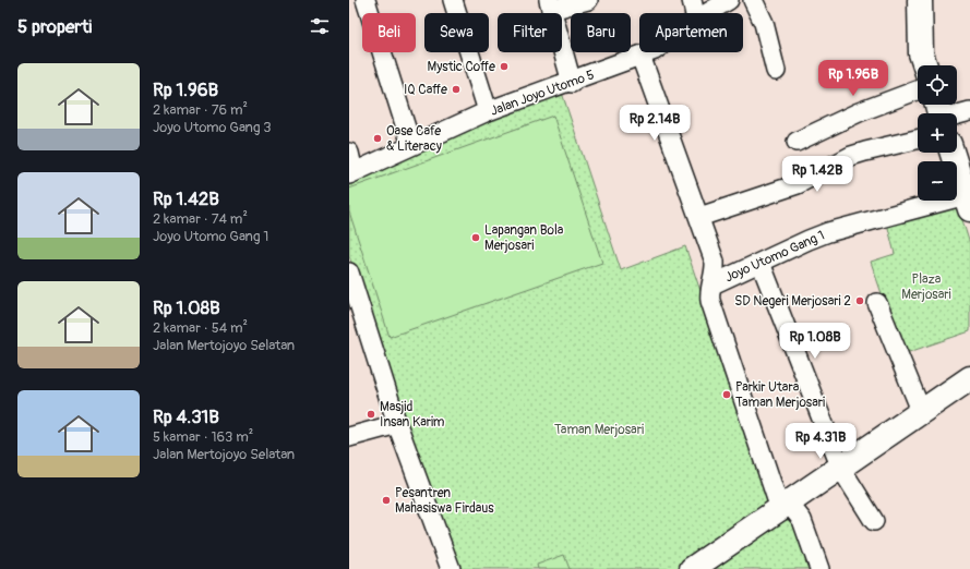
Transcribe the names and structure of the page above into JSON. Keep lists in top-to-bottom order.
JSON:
{
  "streets": {
    "street": ["Jalan Joyo Utomo 5", "Joyo Utomo Gang 1"]
  },
  "parks": ["Plaza Merjosari", "Taman Merjosari"],
  "places": [
    "Mystic Coffe",
    "IQ Caffe",
    "Oase Cafe & Literacy",
    "Lapangan Bola Merjosari",
    "SD Negeri Merjosari 2",
    "Parkir Utara Taman Merjosari",
    "Masjid Insan Karim",
    "Pesantren Mahasiswa Firdaus"
  ],
  "page": {
    "heading": "5 properti",
    "chip": [
      "Beli",
      "Sewa",
      "Filter",
      "Baru",
      "Apartemen"
    ],
    "list": [
      {
        "name": "Rp 1.96B",
        "note": "2 kamar · 76 m² · Joyo Utomo Gang 3"
      },
      {
        "name": "Rp 1.42B",
        "note": "2 kamar · 74 m² · Joyo Utomo Gang 1"
      },
      {
        "name": "Rp 1.08B",
        "note": "2 kamar · 54 m² · Jalan Mertojoyo Selatan"
      },
      {
        "name": "Rp 4.31B",
        "note": "5 kamar · 163 m² · Jalan Mertojoyo Selatan"
      }
    ],
    "price": [
      "Rp 1.96B",
      "Rp 2.14B",
      "Rp 1.42B",
      "Rp 1.08B",
      "Rp 4.31B"
    ],
    "map_buttons": ["+", "−"]
  }
}
